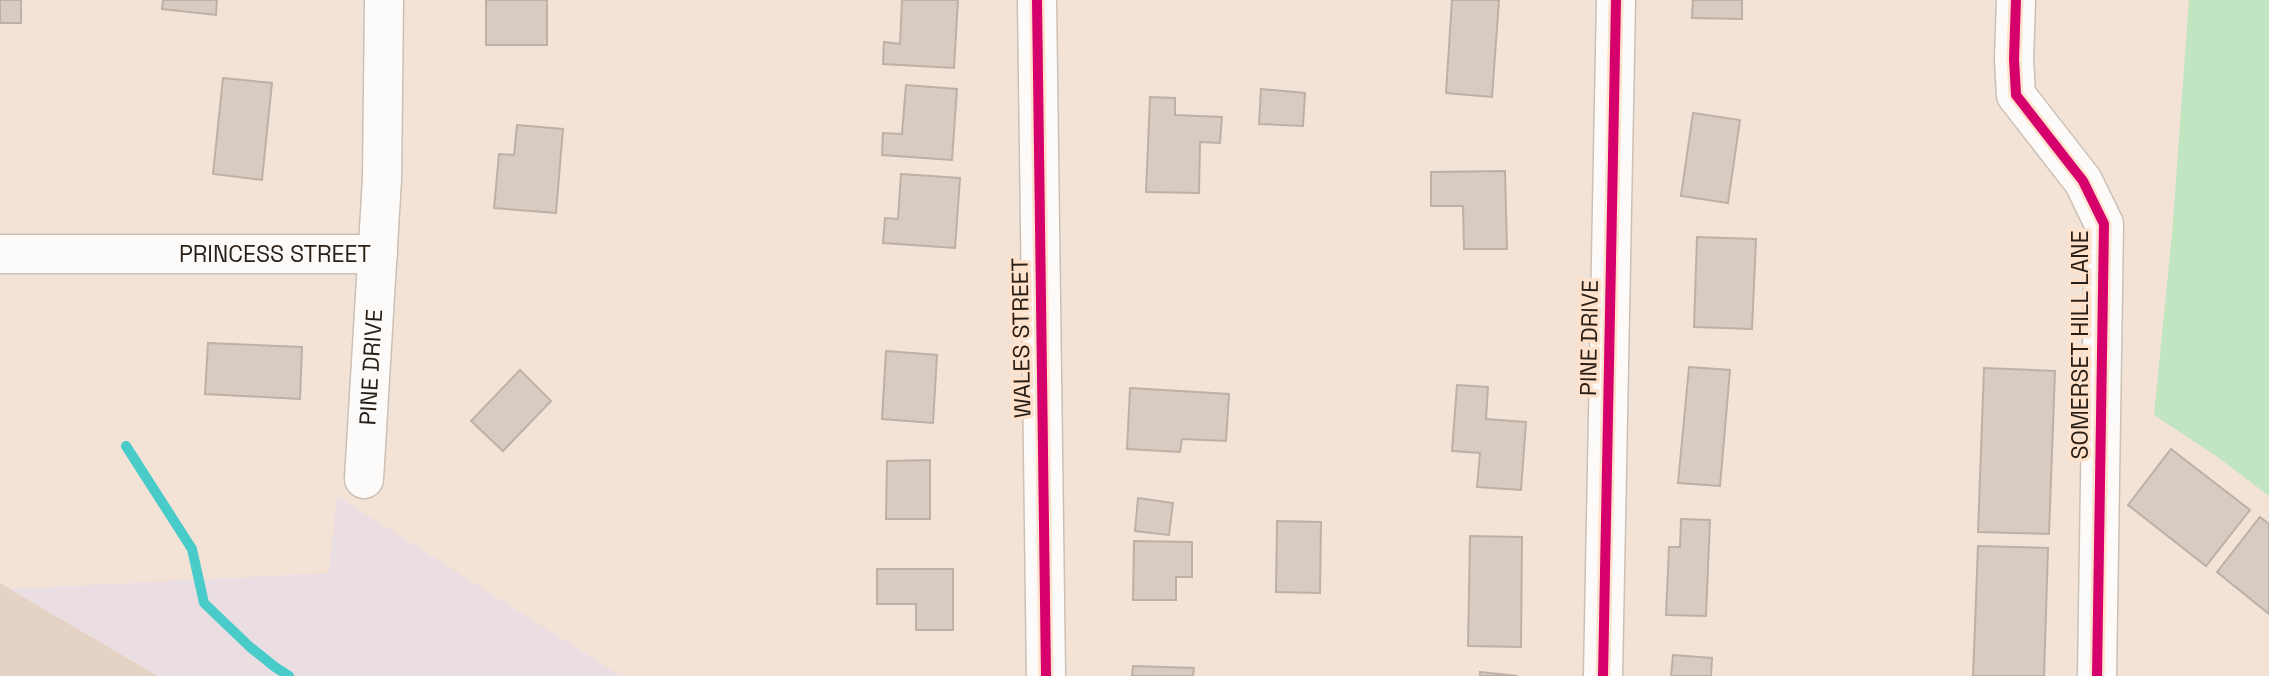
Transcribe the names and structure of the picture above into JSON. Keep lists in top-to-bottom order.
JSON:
{
  "streets": {
    "street": [
      "PRINCESS STREET",
      "WALES STREET",
      "PINE DRIVE",
      "SOMERSET HILL LANE"
    ]
  },
  "crossings": [
    ["PRINCESS STREET", "PINE DRIVE"]
  ]
}
